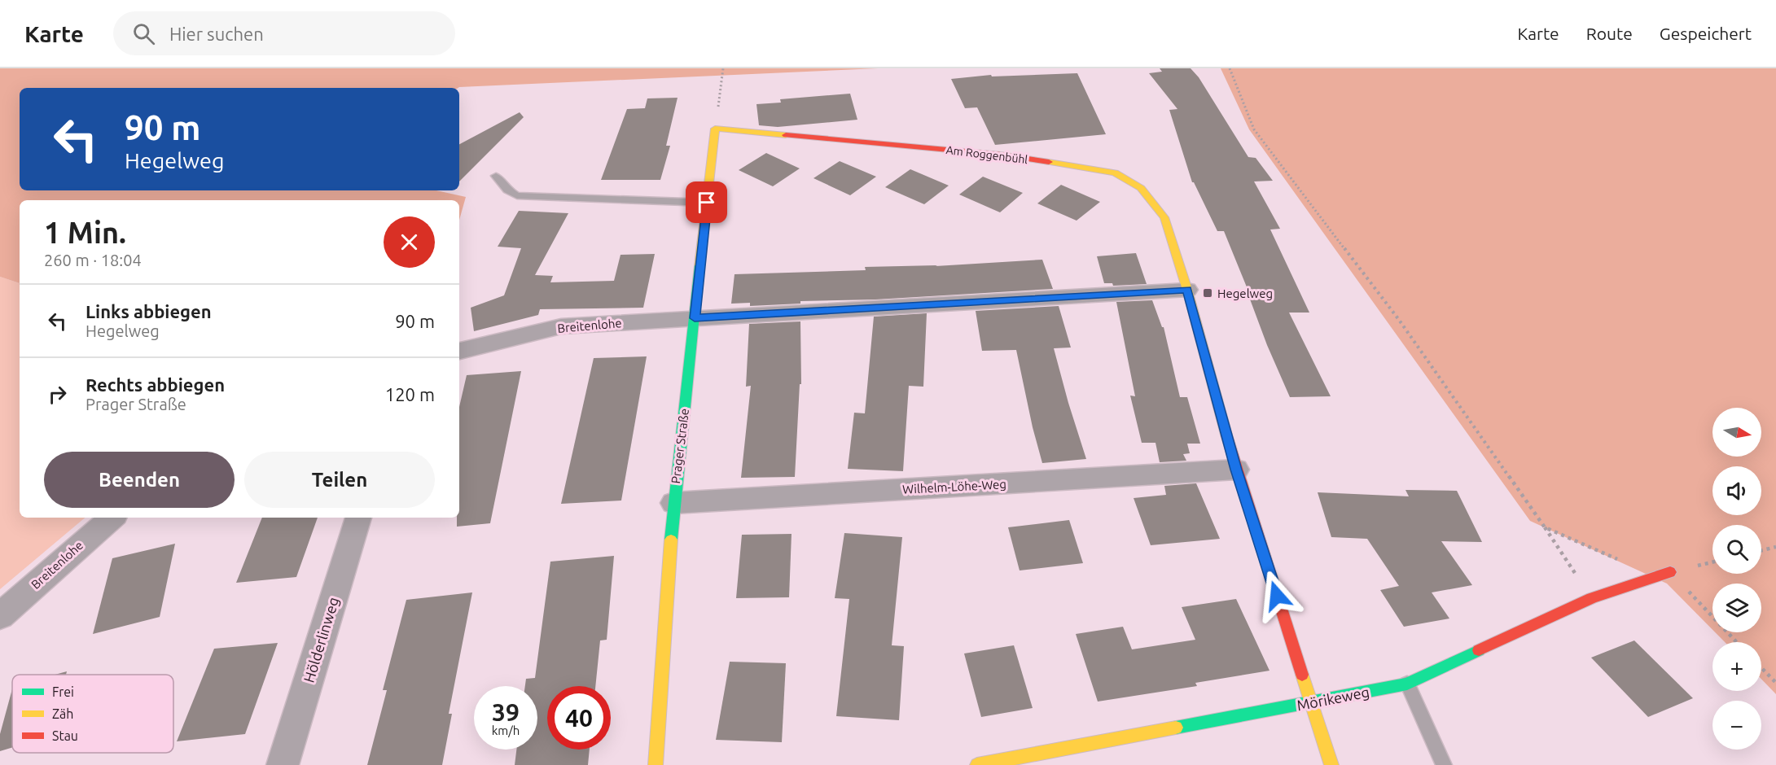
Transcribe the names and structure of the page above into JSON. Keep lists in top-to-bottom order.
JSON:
{
  "streets": {
    "street": [
      "Am Roggenbühl",
      "Breitenlohe",
      "Prager Straße",
      "Wilhelm-Löhe-Weg",
      "Hölderlinweg",
      "Mörikeweg"
    ]
  },
  "crossings": [
    ["Am Roggenbühl", "Prager Straße"],
    ["Am Roggenbühl", "Wilhelm-Löhe-Weg"],
    ["Am Roggenbühl", "Mörikeweg"],
    ["Breitenlohe", "Prager Straße"],
    ["Prager Straße", "Wilhelm-Löhe-Weg"]
  ],
  "places": {
    "transit": ["Hegelweg"]
  },
  "legend": ["Frei", "Zäh", "Stau"],
  "north": "right",
  "page": {
    "header": "Karte",
    "search": "Hier suchen",
    "nav": ["Karte", "Route", "Gespeichert"],
    "turn": ["90 m", "Hegelweg"],
    "heading": ["1 Min.", "260 m · 18:04"],
    "list": [
      {
        "name": "Links abbiegen",
        "note": "Hegelweg",
        "value": "90 m"
      },
      {
        "name": "Rechts abbiegen",
        "note": "Prager Straße",
        "value": "120 m"
      }
    ],
    "map_buttons": ["+", "−"],
    "buttons": ["Beenden", "Teilen"],
    "speed": "39 km/h",
    "limit": "40"
  }
}
